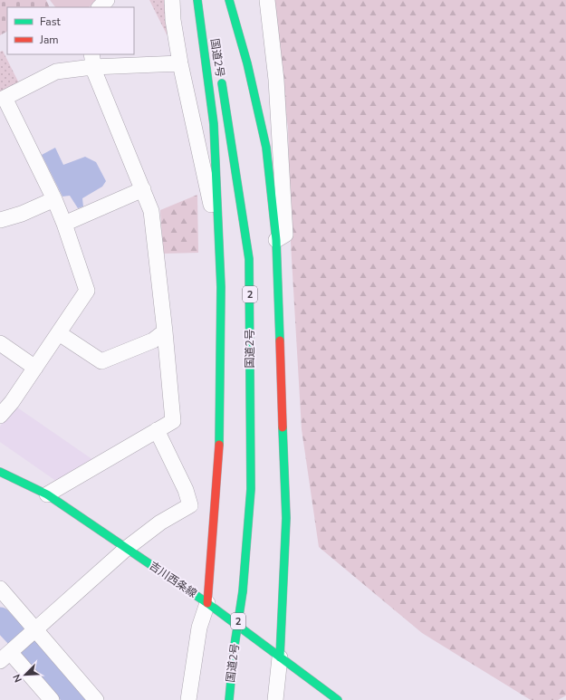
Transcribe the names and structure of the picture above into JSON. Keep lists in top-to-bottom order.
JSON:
{
  "streets": {
    "main road": ["国道2号", "2", "吉川西条線"]
  },
  "legend": ["Fast", "Jam"],
  "north": "bottom left"
}
